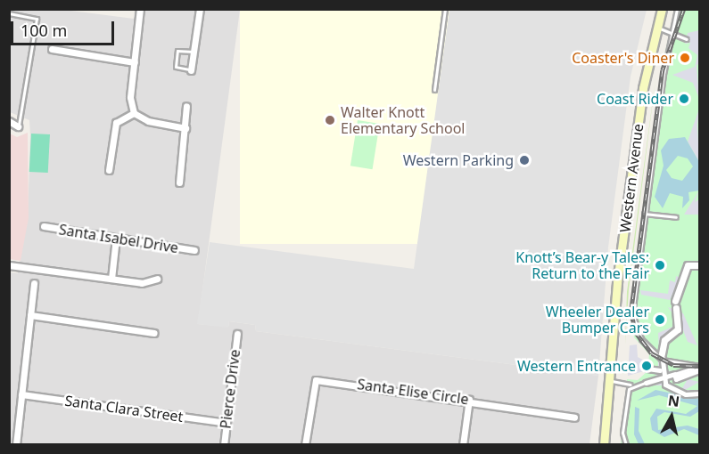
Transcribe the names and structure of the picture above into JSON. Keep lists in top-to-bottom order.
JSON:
{
  "streets": {
    "main road": ["Western Avenue"],
    "street": [
      "Santa Isabel Drive",
      "Pierce Drive",
      "Santa Elise Circle",
      "Santa Clara Street"
    ]
  },
  "crossings": [
    ["Pierce Drive", "Santa Clara Street"]
  ],
  "places": [
    "Coaster's Diner",
    "Coast Rider",
    "Walter Knott Elementary School",
    "Western Parking",
    "Knott’s Bear-y Tales: Return to the Fair",
    "Wheeler Dealer Bumper Cars",
    "Western Entrance"
  ],
  "scale_bar": "100 m",
  "north": "top"
}
